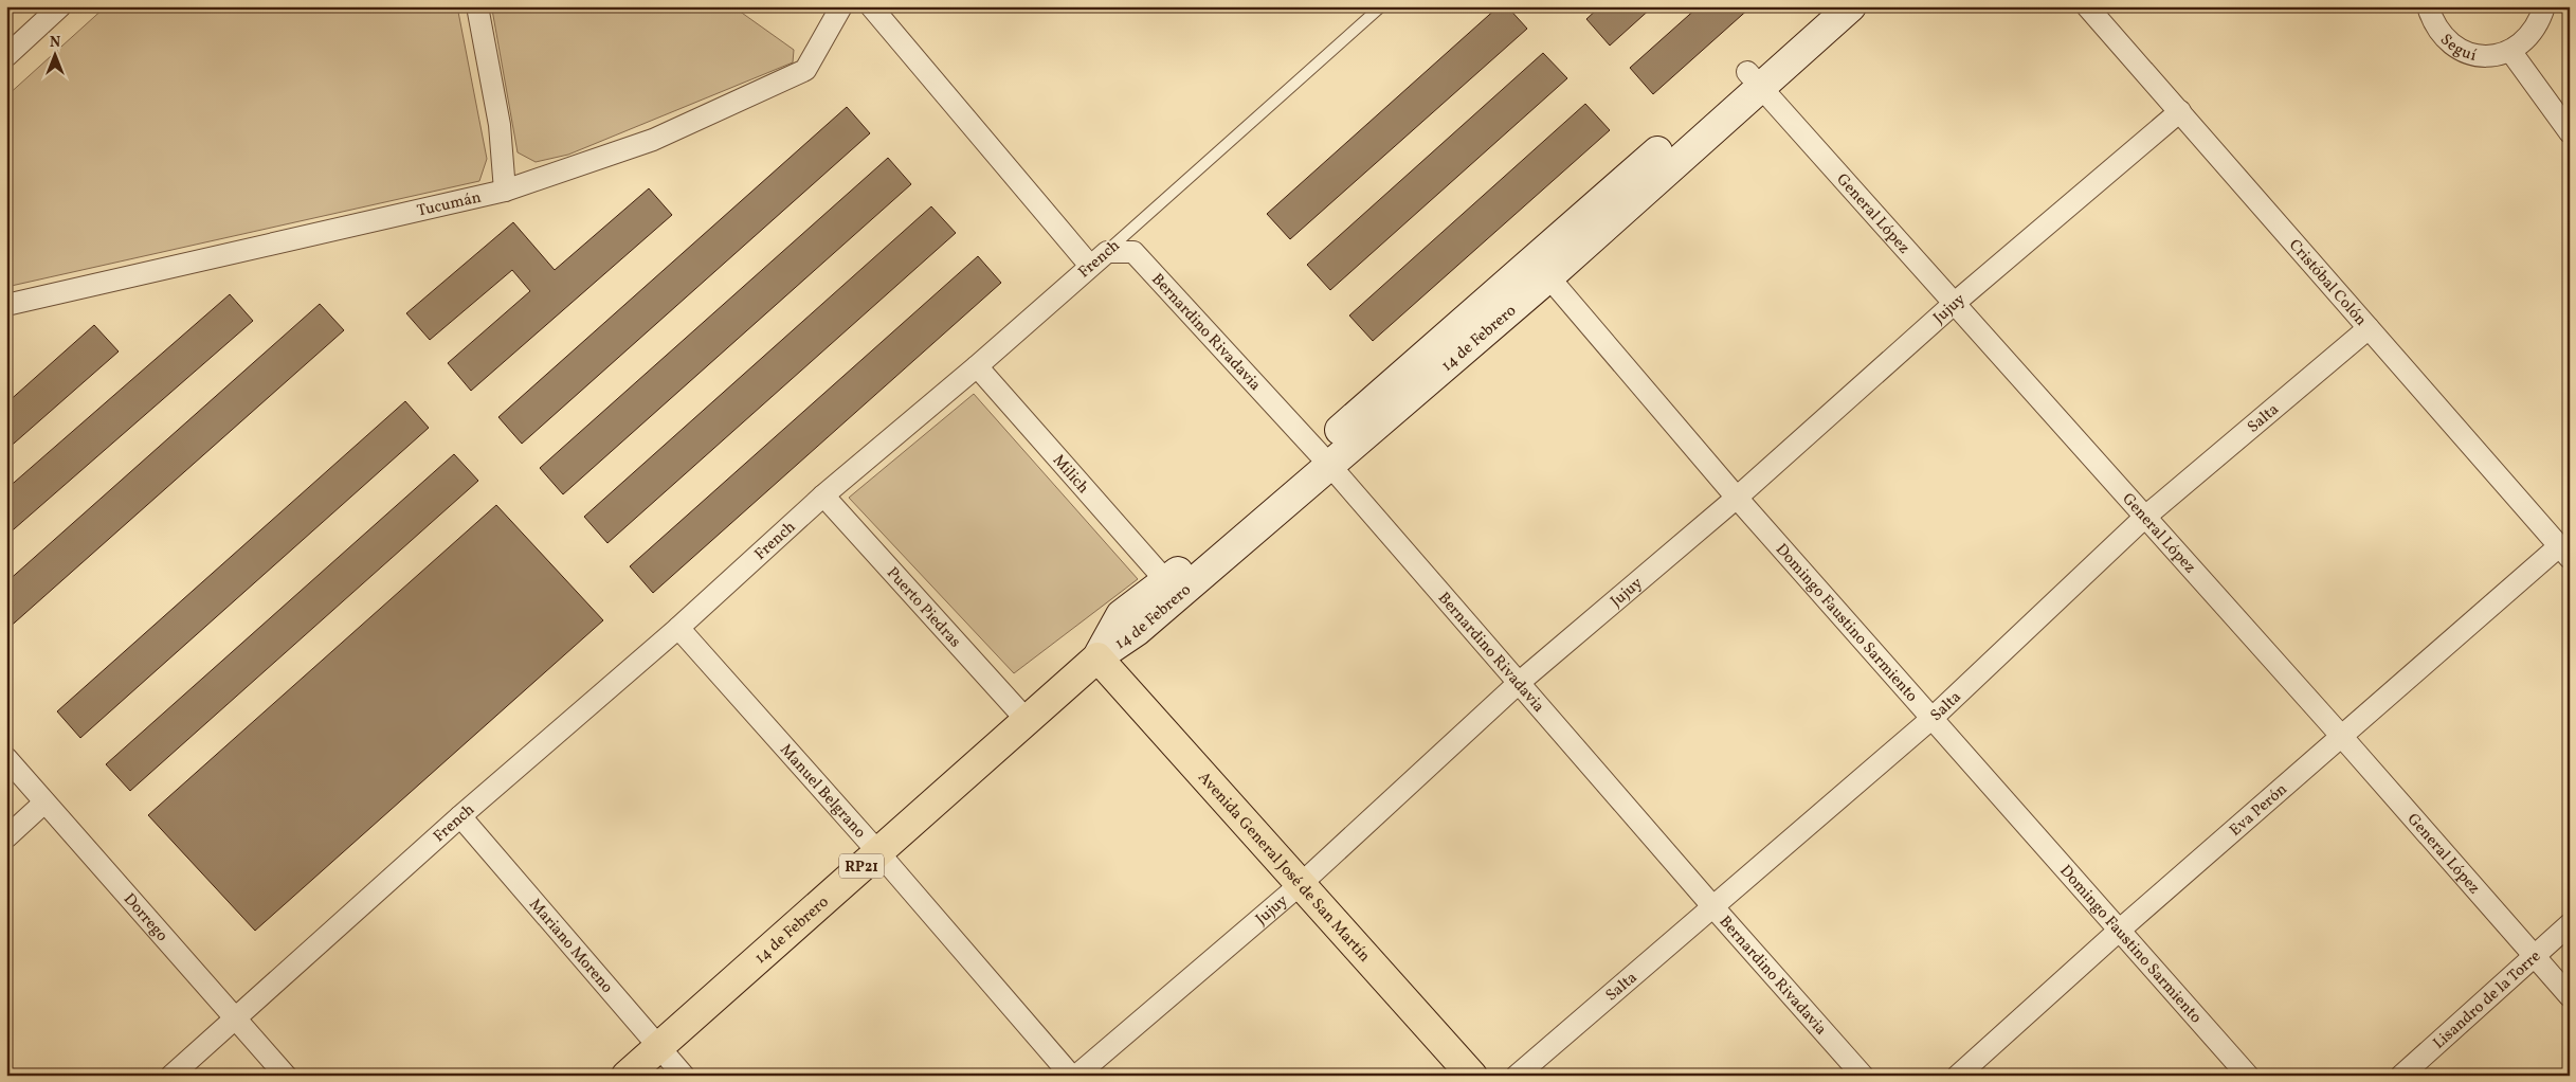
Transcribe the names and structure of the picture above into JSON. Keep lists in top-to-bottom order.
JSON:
{
  "streets": {
    "main road": ["14 de Febrero", "RP21", "Avenida General José de San Martín"],
    "street": [
      "Seguí",
      "Tucumán",
      "General López",
      "French",
      "Cristóbal Colón",
      "Jujuy",
      "Bernardino Rivadavia",
      "Salta",
      "Milich",
      "Puerto Piedras",
      "Domingo Faustino Sarmiento",
      "Manuel Belgrano",
      "Eva Perón",
      "Dorrego",
      "Mariano Moreno",
      "Lisandro de la Torre"
    ]
  },
  "crossings": [
    ["General López", "Jujuy"],
    ["General López", "14 de Febrero"],
    ["General López", "Salta"],
    ["General López", "Eva Perón"],
    ["General López", "Lisandro de la Torre"],
    ["French", "Bernardino Rivadavia"],
    ["French", "Milich"],
    ["French", "Puerto Piedras"],
    ["French", "Manuel Belgrano"],
    ["French", "Dorrego"],
    ["French", "Mariano Moreno"],
    ["Cristóbal Colón", "Jujuy"],
    ["Cristóbal Colón", "Salta"],
    ["Cristóbal Colón", "Eva Perón"],
    ["Jujuy", "Bernardino Rivadavia"],
    ["Jujuy", "Domingo Faustino Sarmiento"],
    ["Jujuy", "Avenida General José de San Martín"],
    ["Bernardino Rivadavia", "14 de Febrero"],
    ["Bernardino Rivadavia", "Salta"],
    ["14 de Febrero", "Milich"],
    ["14 de Febrero", "Puerto Piedras"],
    ["14 de Febrero", "Domingo Faustino Sarmiento"],
    ["14 de Febrero", "Manuel Belgrano"],
    ["14 de Febrero", "Avenida General José de San Martín"],
    ["14 de Febrero", "Mariano Moreno"],
    ["Salta", "Domingo Faustino Sarmiento"],
    ["Domingo Faustino Sarmiento", "Eva Perón"]
  ],
  "north": "top"
}
